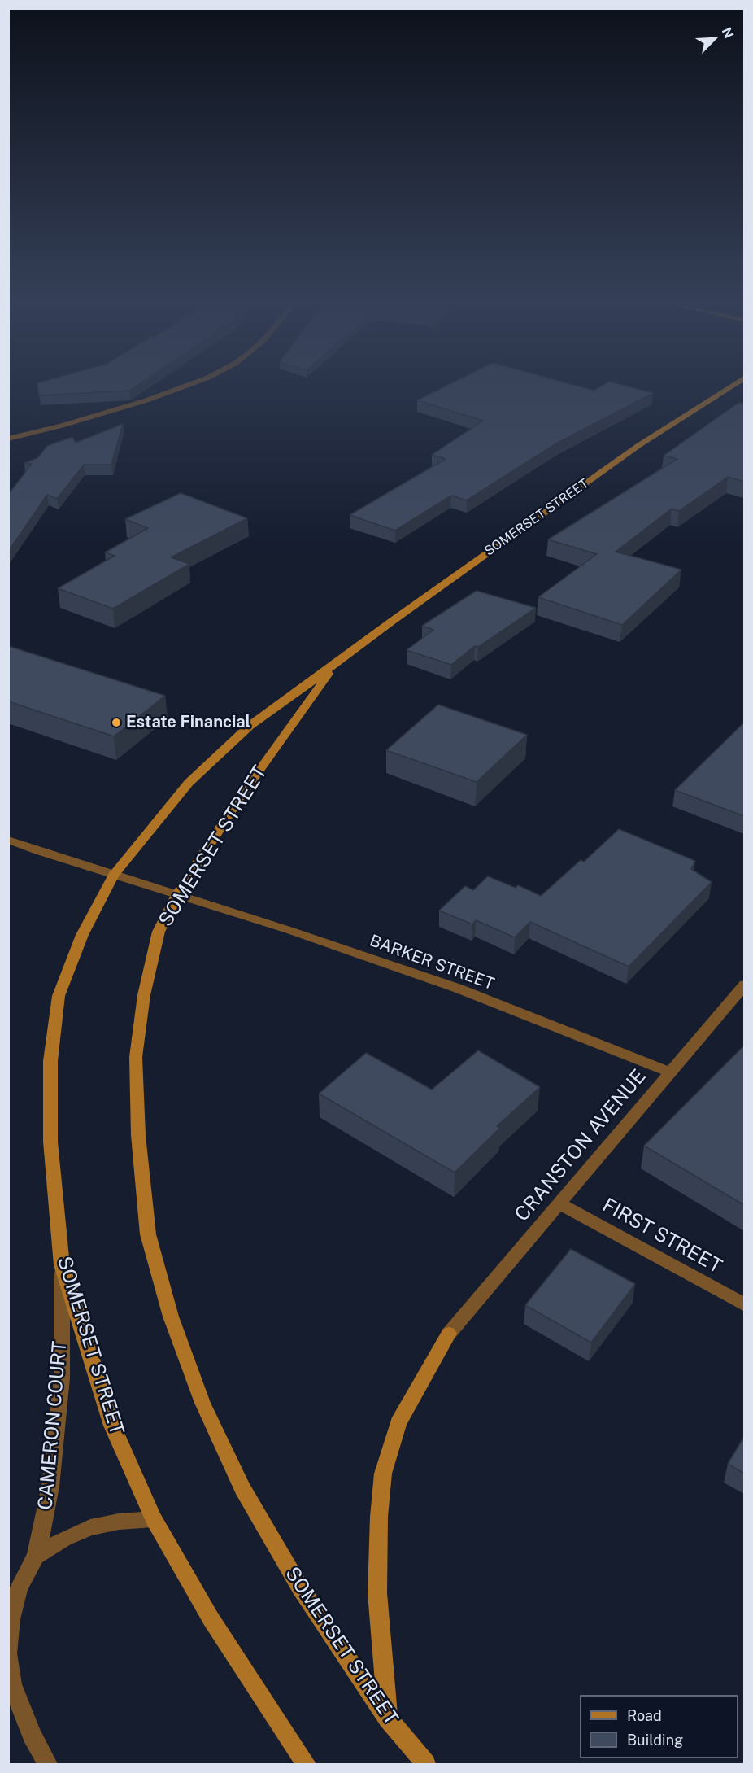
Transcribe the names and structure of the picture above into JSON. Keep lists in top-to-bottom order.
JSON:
{
  "streets": {
    "main road": ["SOMERSET STREET"],
    "street": [
      "BARKER STREET",
      "CRANSTON AVENUE",
      "FIRST STREET",
      "CAMERON COURT"
    ]
  },
  "crossings": [
    ["SOMERSET STREET", "BARKER STREET"],
    ["SOMERSET STREET", "CAMERON COURT"],
    ["BARKER STREET", "CRANSTON AVENUE"],
    ["CRANSTON AVENUE", "FIRST STREET"]
  ],
  "places": ["Estate Financial"],
  "legend": ["Road", "Building"],
  "north": "top right"
}
